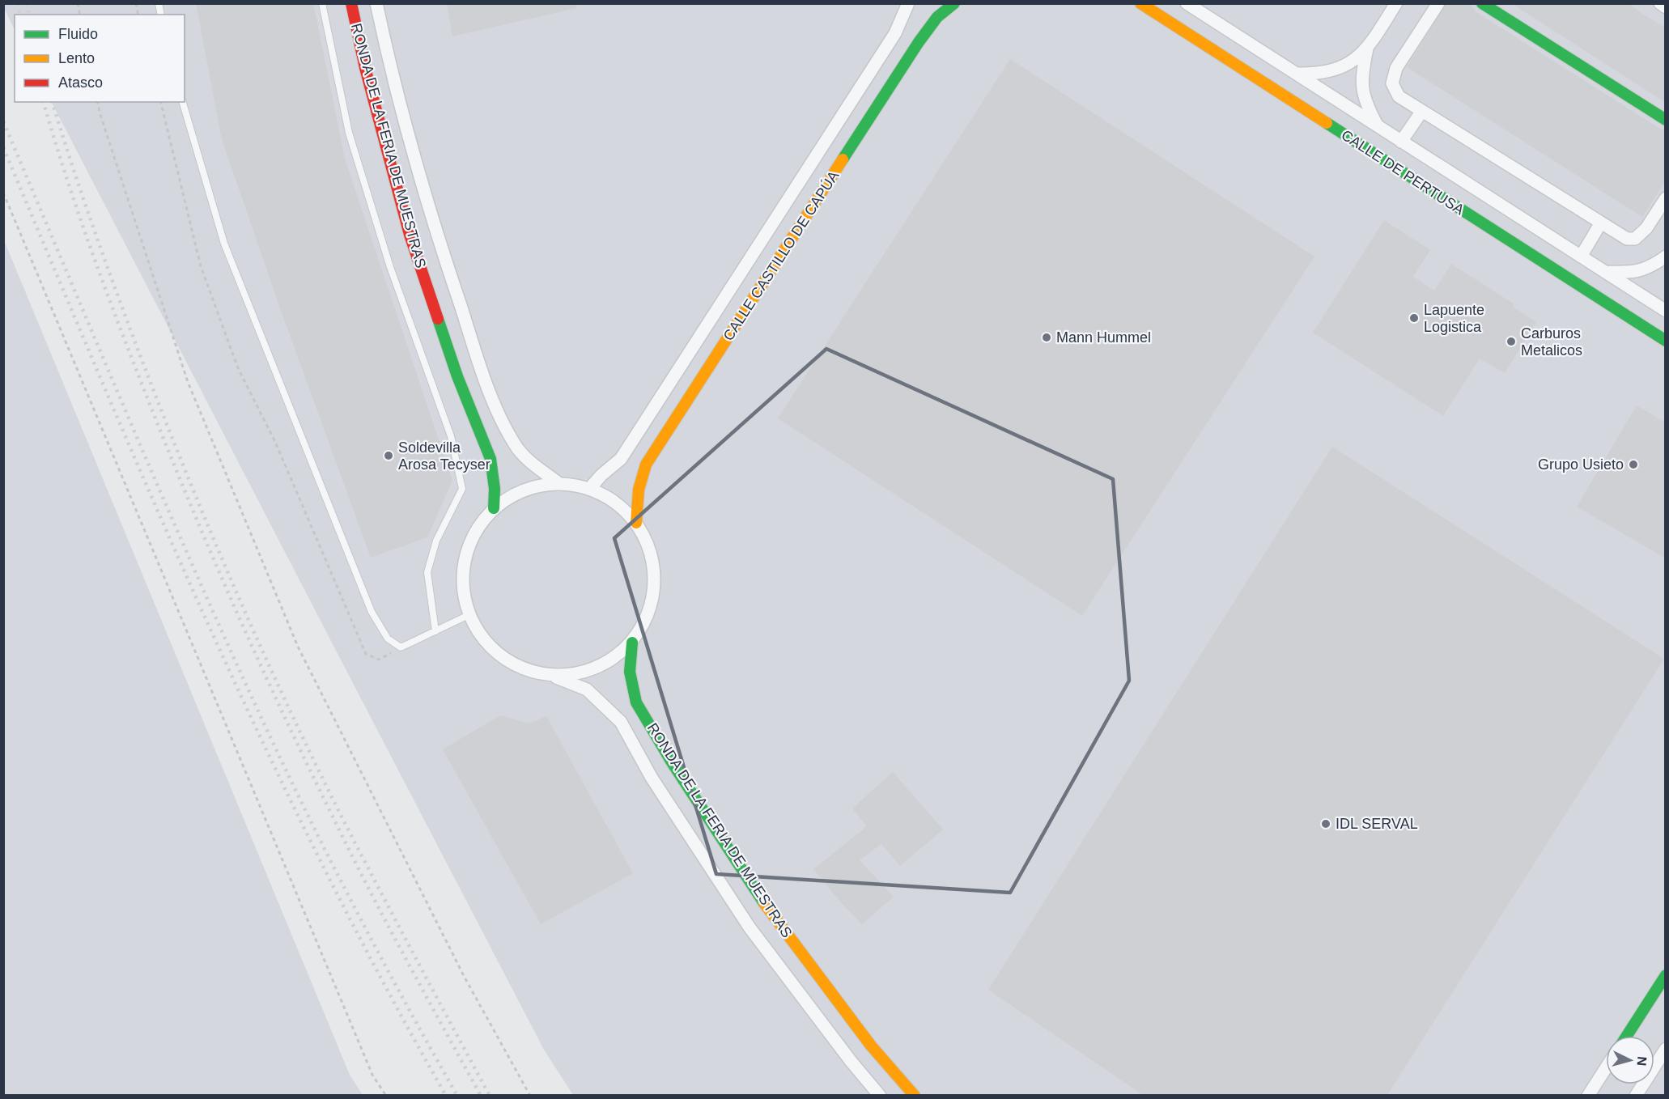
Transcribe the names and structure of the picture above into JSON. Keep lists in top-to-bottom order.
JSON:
{
  "streets": {
    "street": ["RONDA DE LA FERIA DE MUESTRAS", "CALLE DE PERTUSA", "CALLE CASTILLO DE CAPÚA"]
  },
  "crossings": [
    ["RONDA DE LA FERIA DE MUESTRAS", "CALLE CASTILLO DE CAPÚA"]
  ],
  "places": [
    "Lapuente Logistica",
    "Mann Hummel",
    "Carburos Metalicos",
    "Soldevilla Arosa Tecyser",
    "Grupo Usieto",
    "IDL SERVAL"
  ],
  "legend": ["Fluido", "Lento", "Atasco"],
  "north": "right"
}
